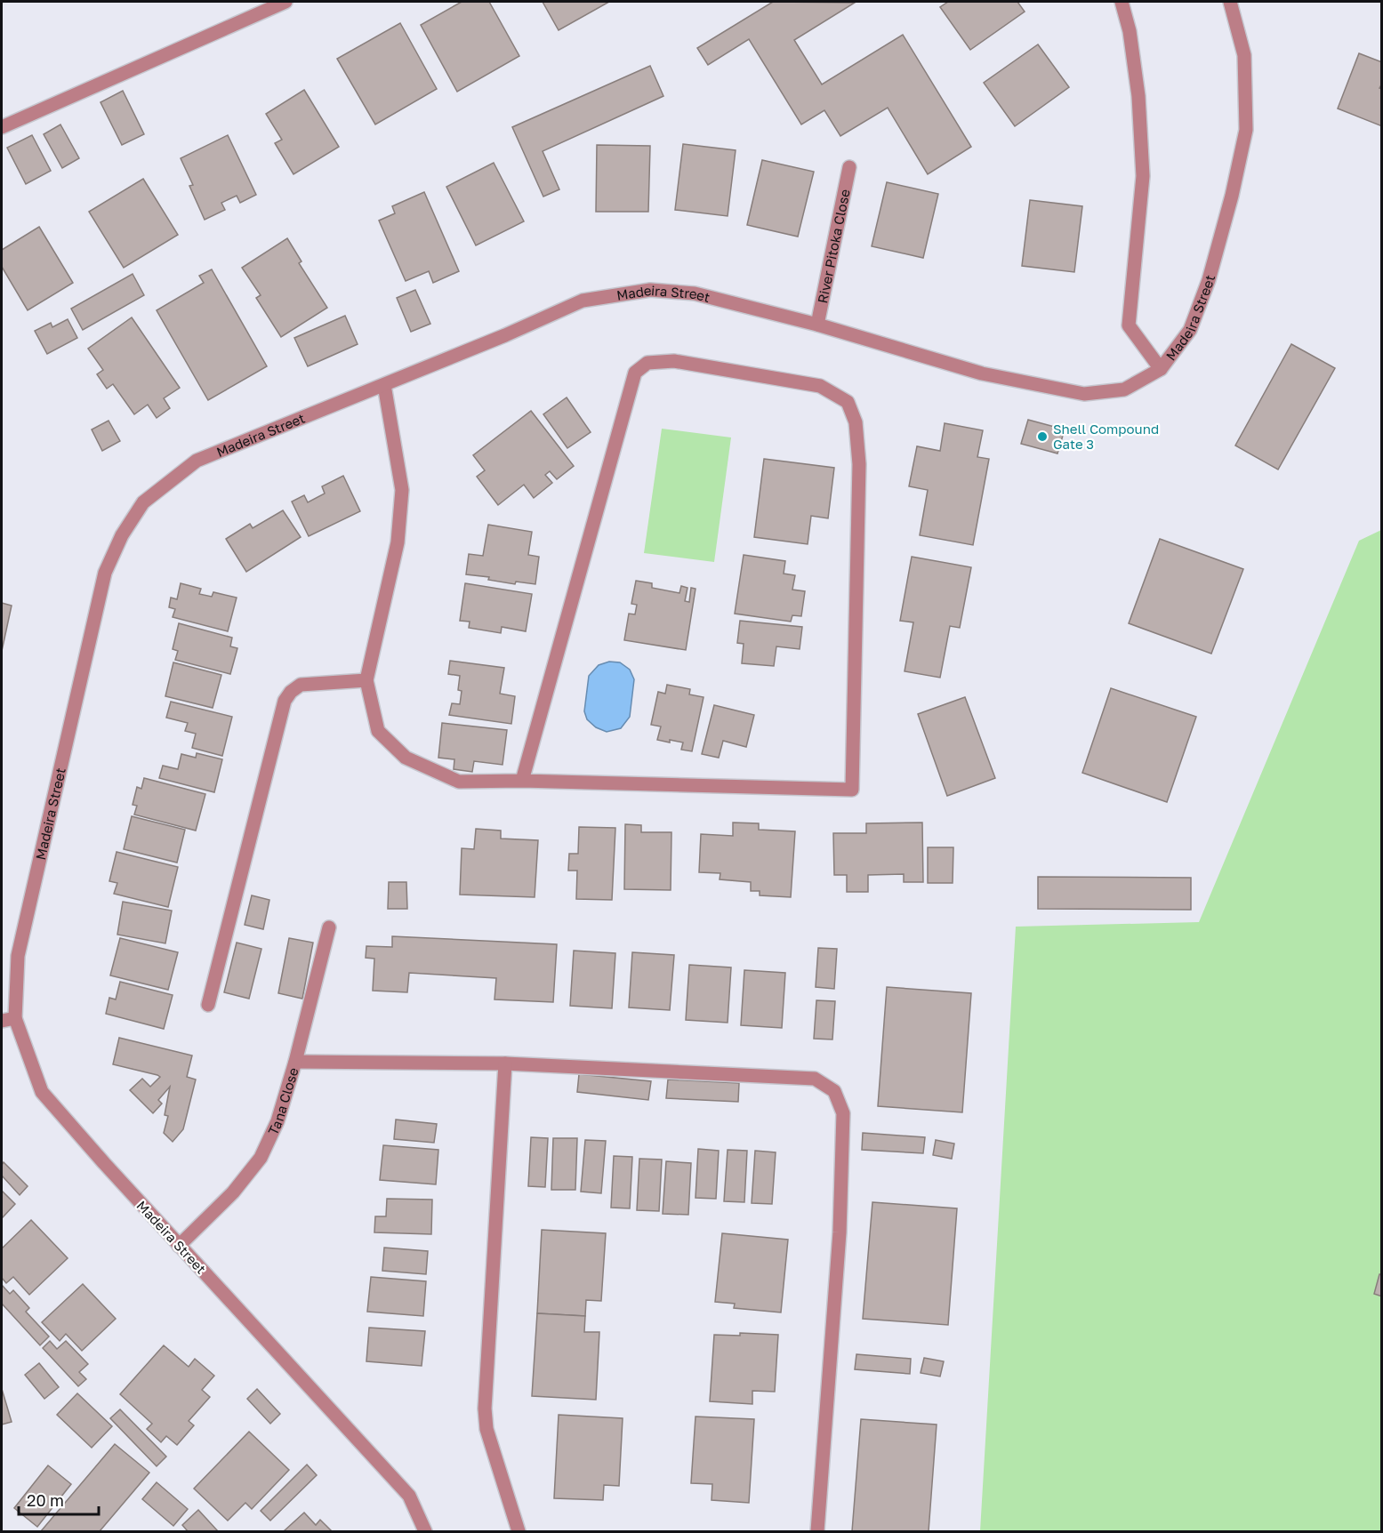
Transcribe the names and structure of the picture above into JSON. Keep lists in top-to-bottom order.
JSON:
{
  "streets": {
    "street": ["River Pitoka Close", "Madeira Street", "Tana Close"]
  },
  "crossings": [
    ["River Pitoka Close", "Madeira Street"],
    ["Madeira Street", "Tana Close"]
  ],
  "places": ["Shell Compound Gate 3"],
  "scale_bar": "20 m"
}
